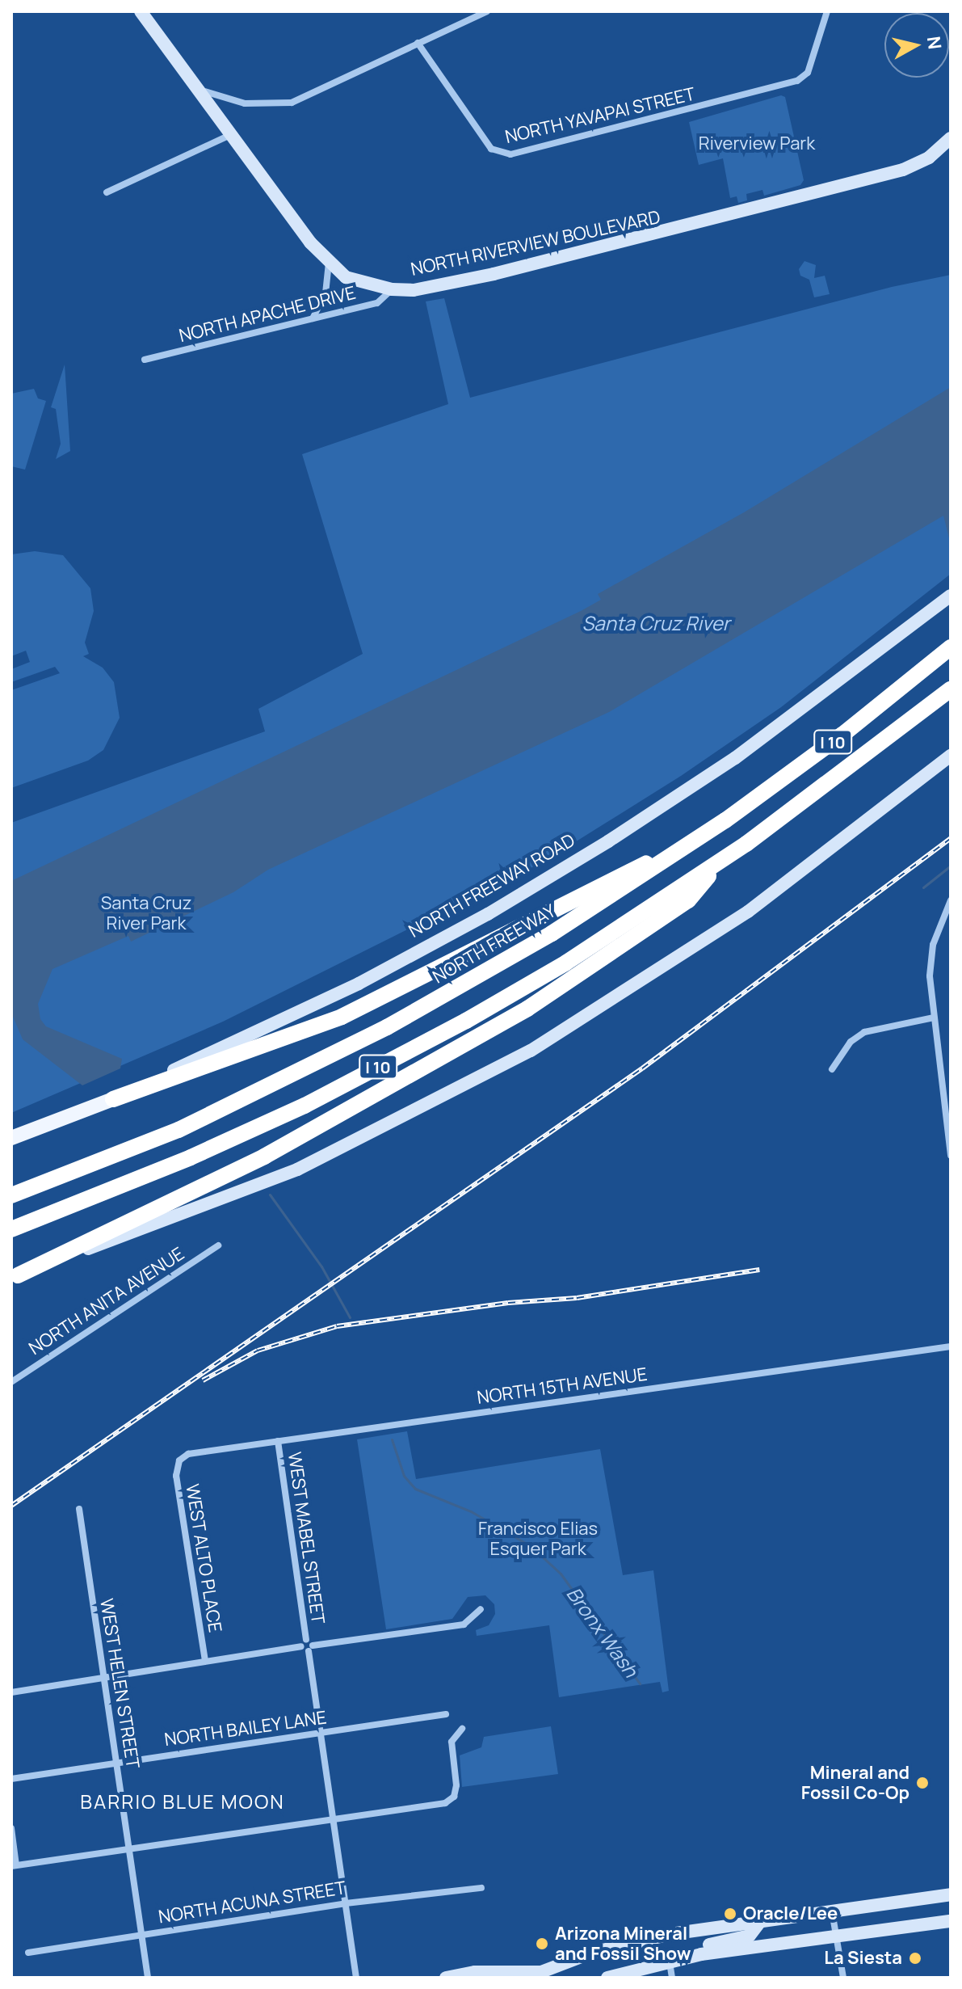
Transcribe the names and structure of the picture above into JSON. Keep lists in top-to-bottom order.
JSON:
{
  "streets": {
    "highway": ["I 10", "NORTH FREEWAY"],
    "main road": ["NORTH RIVERVIEW BOULEVARD", "NORTH FREEWAY ROAD"],
    "street": [
      "NORTH YAVAPAI STREET",
      "NORTH APACHE DRIVE",
      "NORTH ANITA AVENUE",
      "NORTH 15TH AVENUE",
      "WEST MABEL STREET",
      "WEST ALTO PLACE",
      "WEST HELEN STREET",
      "NORTH BAILEY LANE",
      "NORTH ACUNA STREET"
    ]
  },
  "crossings": [
    ["NORTH RIVERVIEW BOULEVARD", "NORTH APACHE DRIVE"],
    ["NORTH 15TH AVENUE", "WEST MABEL STREET"],
    ["NORTH 15TH AVENUE", "WEST ALTO PLACE"],
    ["WEST MABEL STREET", "NORTH BAILEY LANE"],
    ["WEST MABEL STREET", "NORTH ACUNA STREET"],
    ["WEST HELEN STREET", "NORTH BAILEY LANE"],
    ["WEST HELEN STREET", "NORTH ACUNA STREET"]
  ],
  "districts": ["BARRIO BLUE MOON"],
  "water": ["Santa Cruz River", "Bronx Wash"],
  "parks": ["Riverview Park", "Santa Cruz River Park", "Francisco Elias Esquer Park"],
  "places": [
    "Mineral and Fossil Co-Op",
    "Oracle/Lee",
    "Arizona Mineral and Fossil Show",
    "La Siesta"
  ],
  "north": "right"
}
